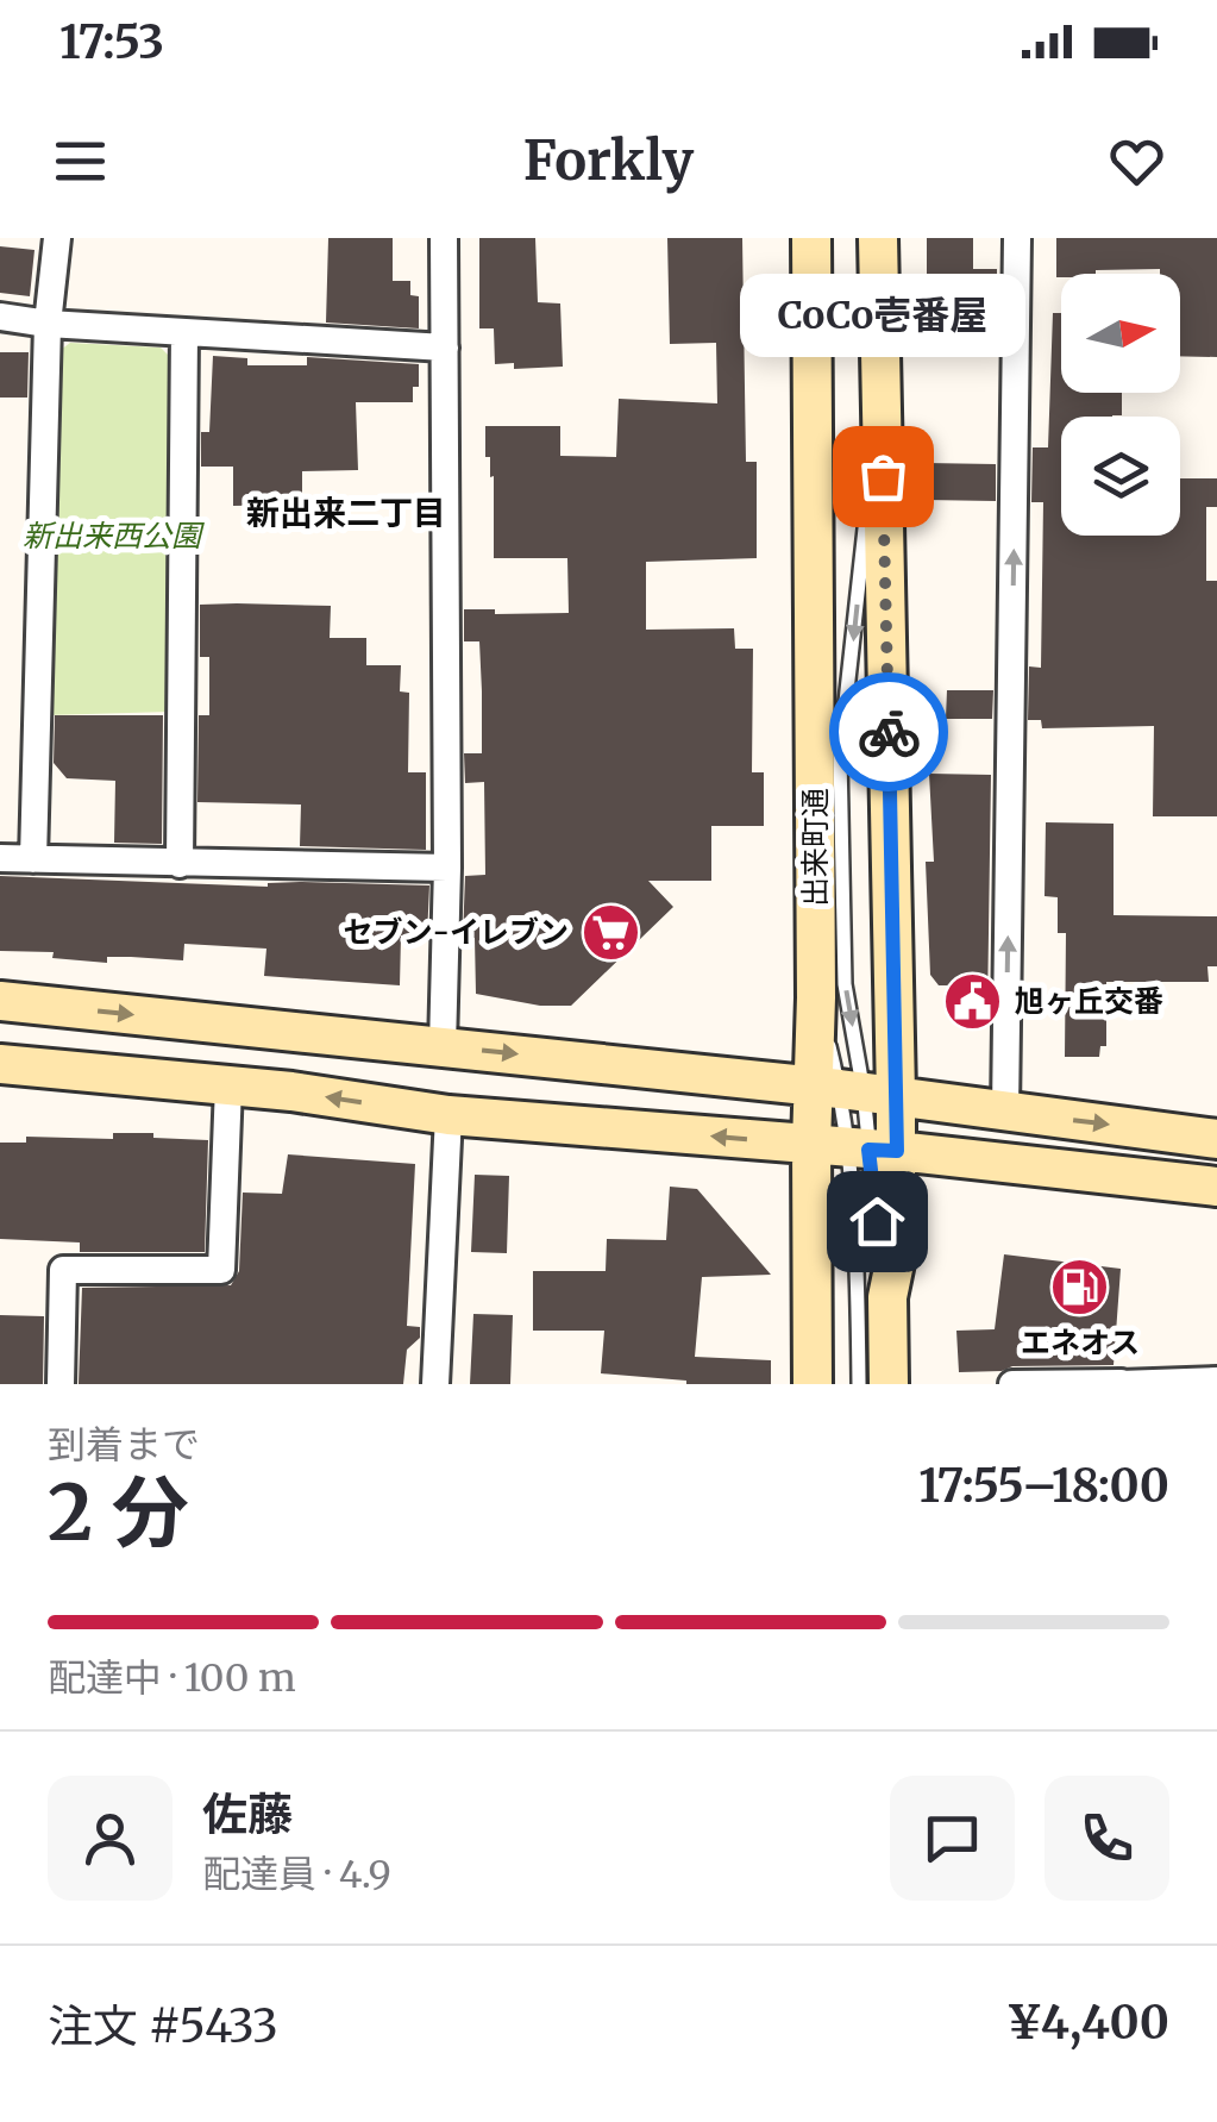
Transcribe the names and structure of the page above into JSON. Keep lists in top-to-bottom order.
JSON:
{
  "streets": {
    "main road": ["出来町通"]
  },
  "districts": ["新出来二丁目"],
  "parks": ["新出来西公園"],
  "places": {
    "other": ["CoCo壱番屋"],
    "supermarket": ["セブン-イレブン"],
    "public building": ["旭ヶ丘交番"],
    "fuel station": ["エネオス"]
  },
  "north": "right",
  "page": {
    "status": "17:53",
    "header": "Forkly",
    "bubble": "CoCo壱番屋",
    "heading": ["2 分", "到着まで", "17:55–18:00"],
    "panel": [
      "佐藤",
      "配達員 · 4.9",
      "注文 #5433",
      "¥4,400"
    ],
    "bar": "配達中 · 100 m"
  }
}
